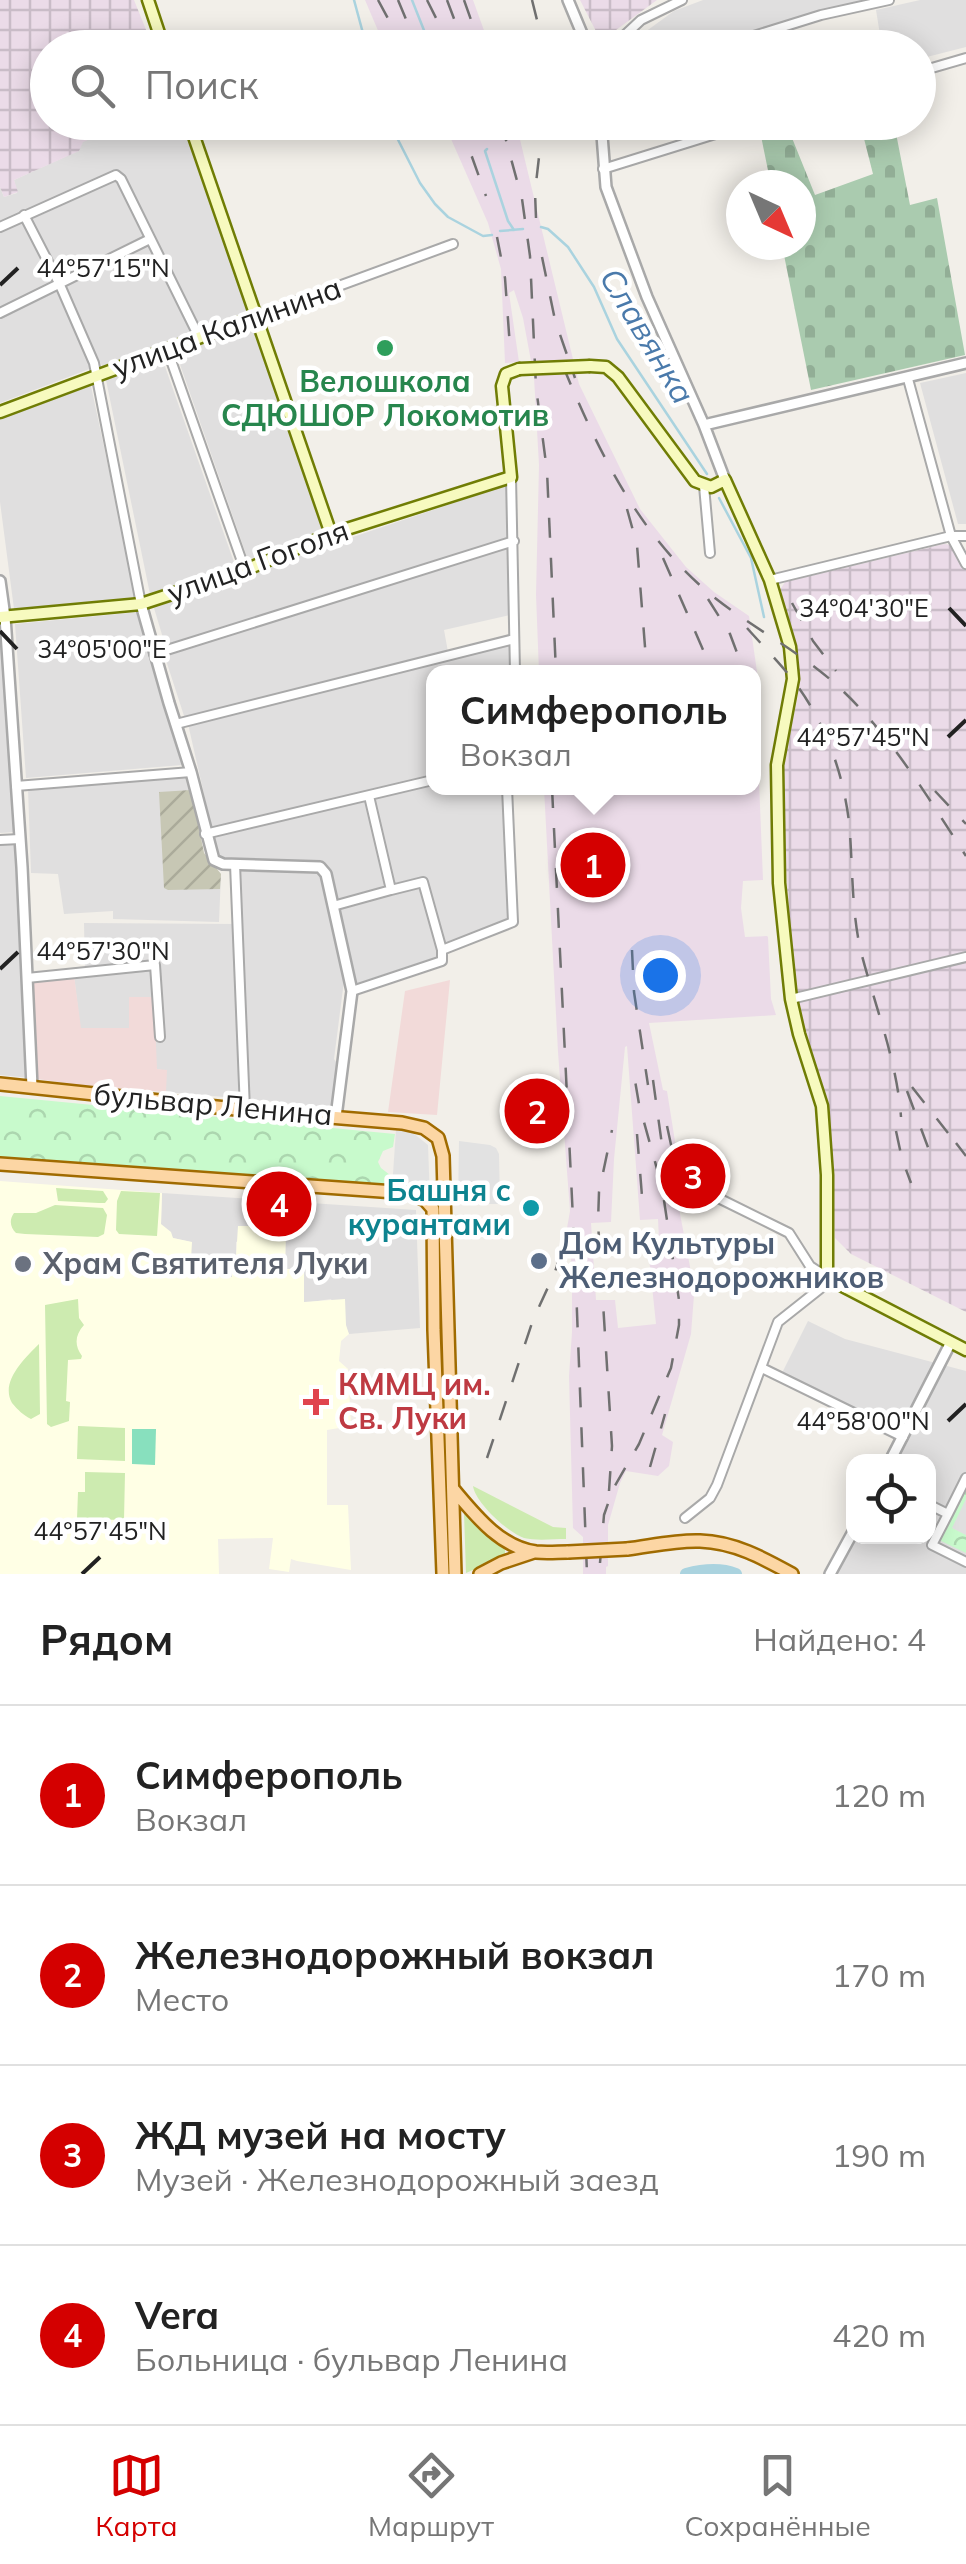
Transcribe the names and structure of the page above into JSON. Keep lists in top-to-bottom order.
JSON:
{
  "streets": {
    "main road": ["улица Калинина", "улица Гоголя", "бульвар Ленина"]
  },
  "water": ["Славянка"],
  "places": {
    "other": [
      "Велошкола СДЮШОР Локомотив",
      "Башня с курантами",
      "Дом Культуры Железнодорожников",
      "Храм Святителя Луки"
    ],
    "health": ["КММЦ им. Св. Луки"]
  },
  "north": "bottom right",
  "page": {
    "search": "Поиск",
    "popup": ["Симферополь", "Вокзал"],
    "pins": [
      "1",
      "2",
      "3",
      "4"
    ],
    "heading": ["Рядом", "Найдено: 4"],
    "list": [
      {
        "mark": "1",
        "name": "Симферополь",
        "note": "Вокзал",
        "value": "120 m"
      },
      {
        "mark": "2",
        "name": "Железнодорожный вокзал",
        "note": "Место",
        "value": "170 m"
      },
      {
        "mark": "3",
        "name": "ЖД музей на мосту",
        "note": "Музей · Железнодорожный заезд",
        "value": "190 m"
      },
      {
        "mark": "4",
        "name": "Vera",
        "note": "Больница · бульвар Ленина",
        "value": "420 m"
      }
    ],
    "nav": ["Карта", "Маршрут", "Сохранённые"]
  },
  "coordinates": [
    "44°57'15\"N",
    "34°04'30\"E",
    "34°05'00\"E",
    "44°57'45\"N",
    "44°57'30\"N",
    "44°58'00\"N"
  ]
}
